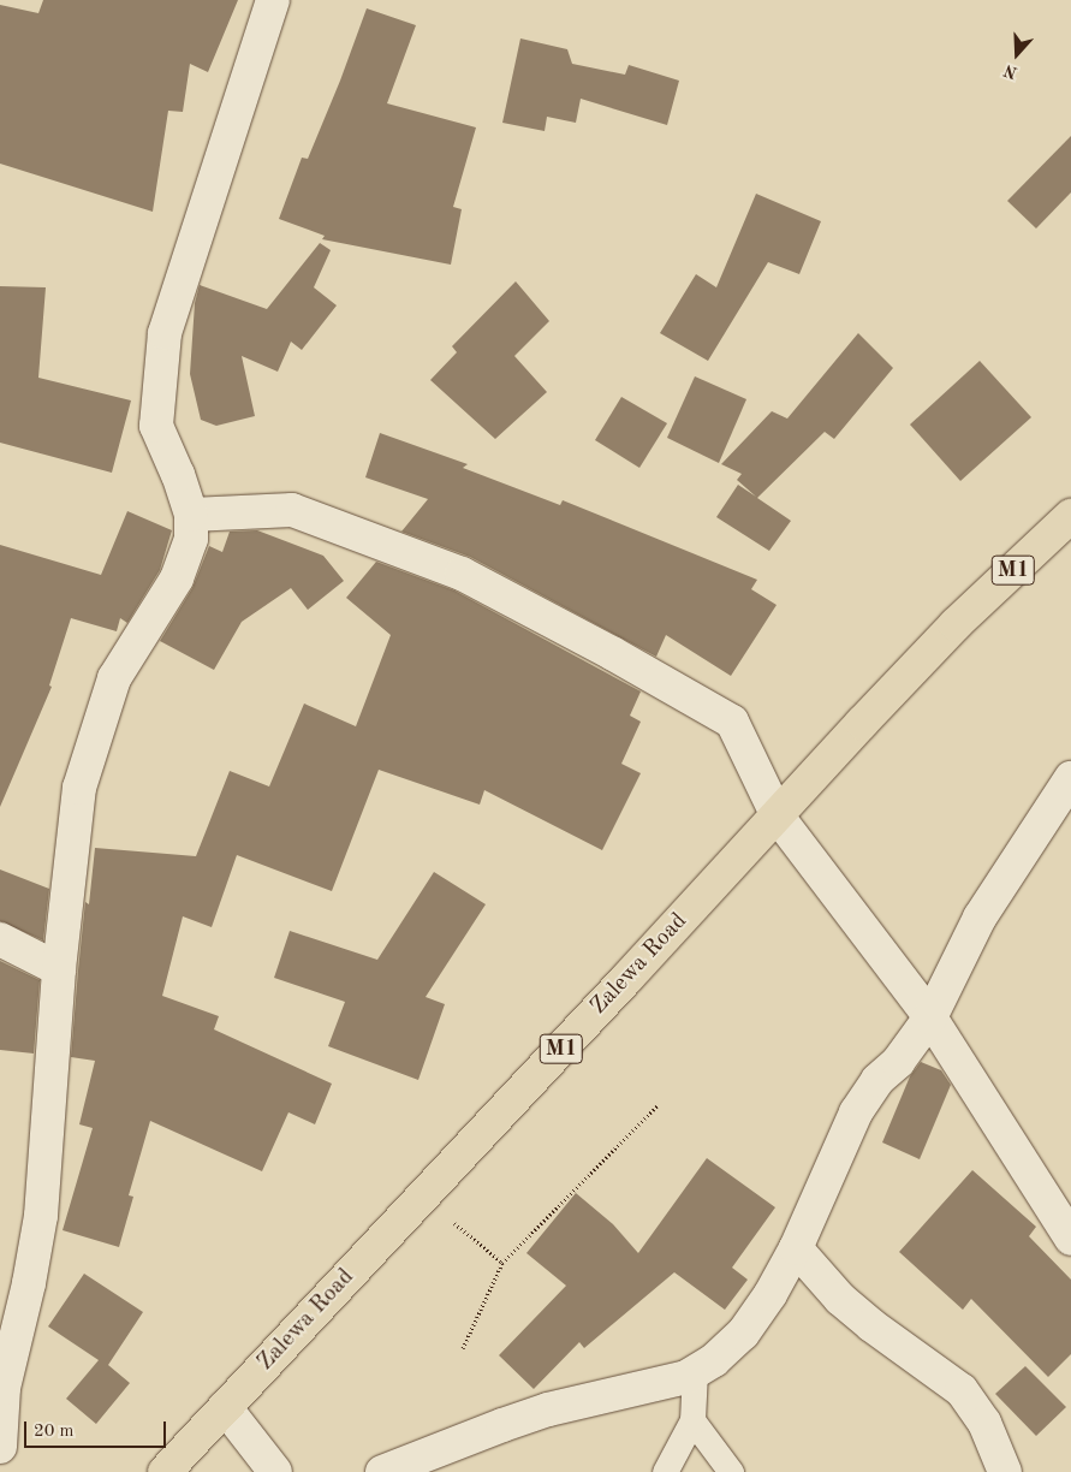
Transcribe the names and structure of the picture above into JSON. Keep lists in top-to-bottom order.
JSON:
{
  "streets": {
    "highway": ["M1", "Zalewa Road"]
  },
  "scale_bar": "20 m",
  "north": "bottom"
}
